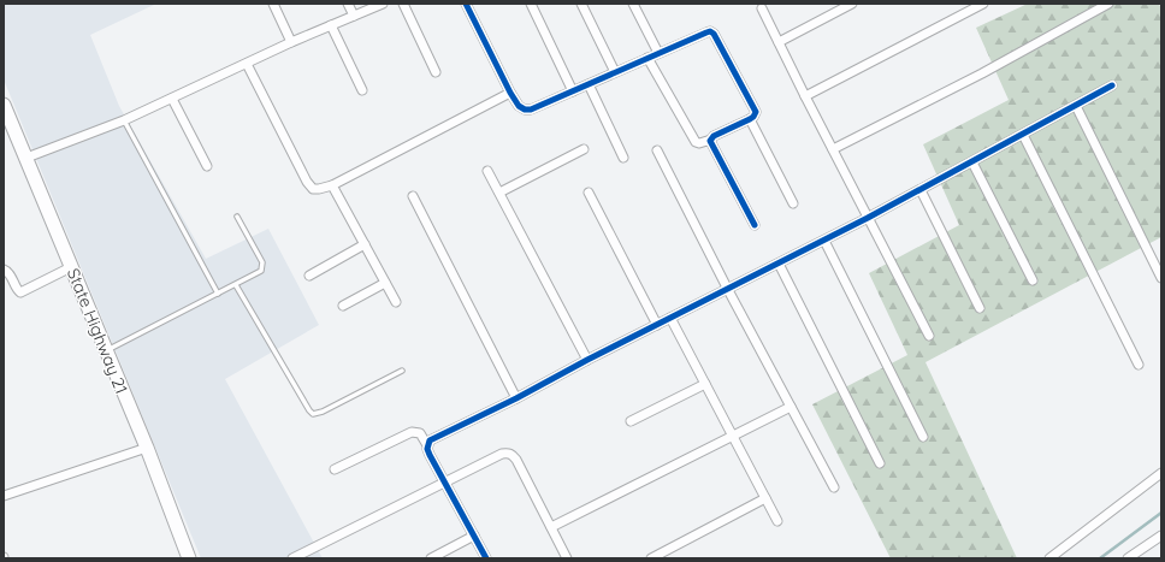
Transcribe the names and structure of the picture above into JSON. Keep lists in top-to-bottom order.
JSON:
{
  "streets": {
    "highway": ["State Highway 21"]
  }
}
